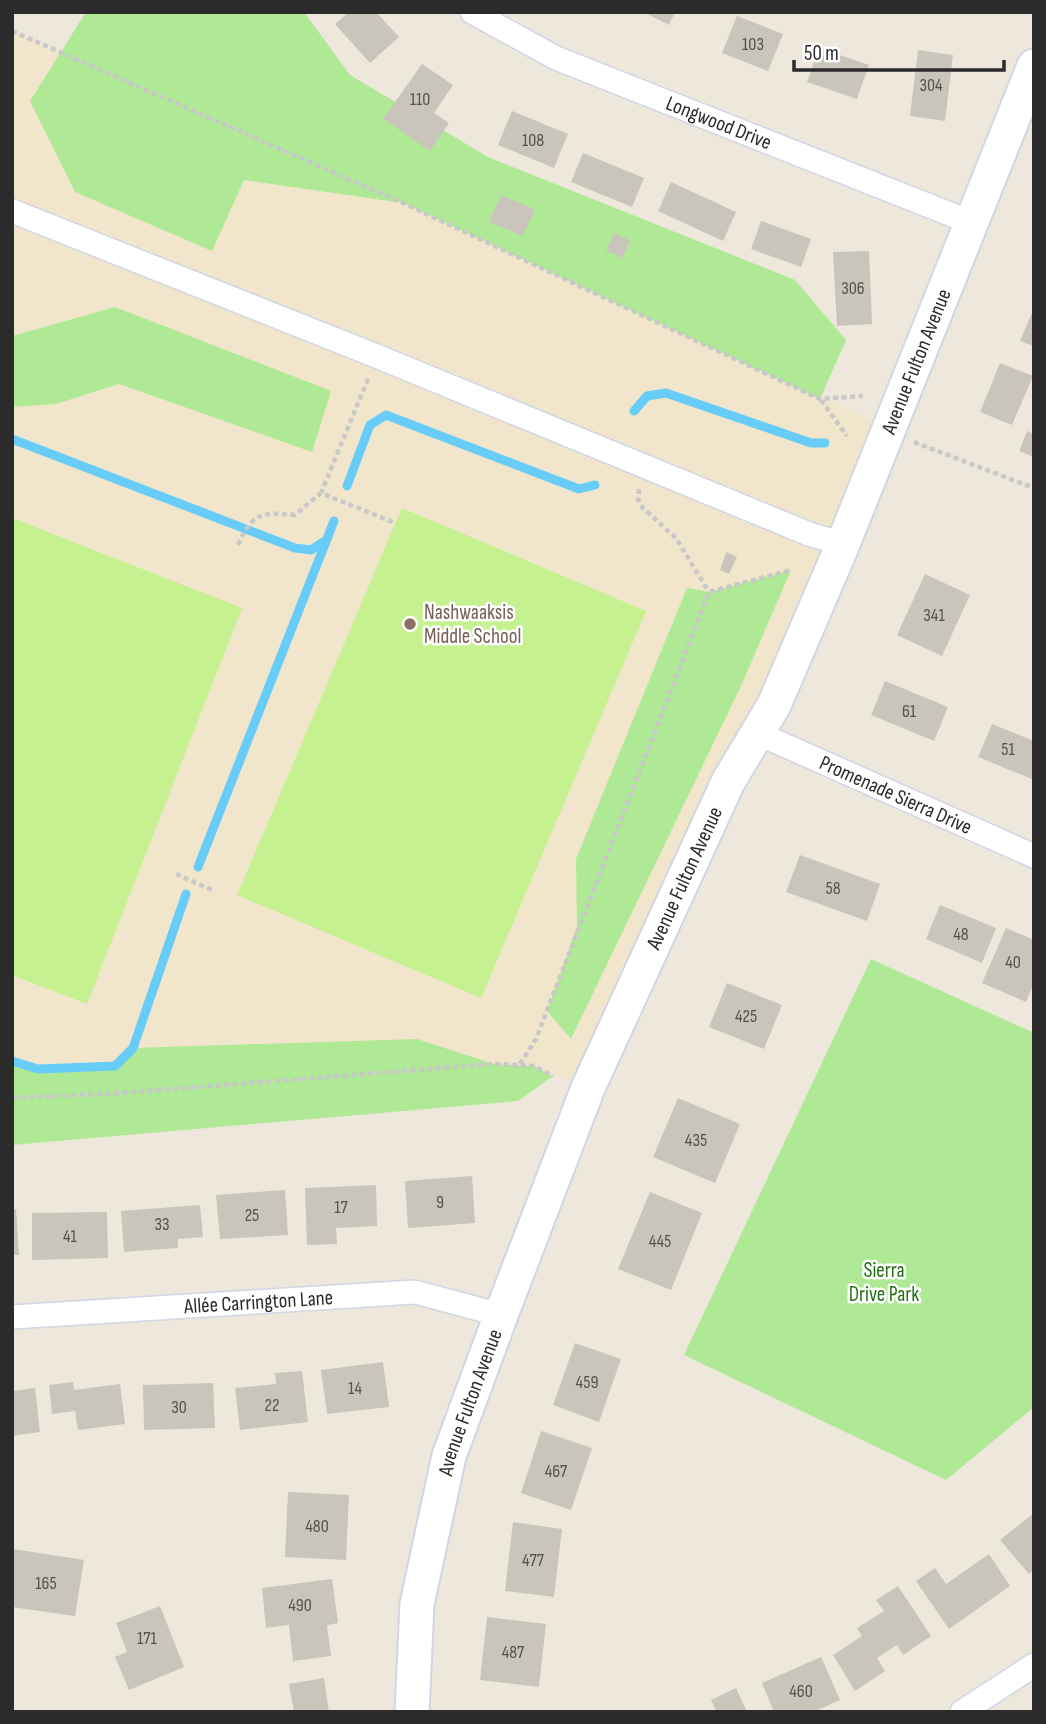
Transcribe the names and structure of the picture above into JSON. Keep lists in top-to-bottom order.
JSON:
{
  "streets": {
    "street": [
      "Longwood Drive",
      "Avenue Fulton Avenue",
      "Promenade Sierra Drive",
      "Allée Carrington Lane"
    ]
  },
  "crossings": [
    ["Longwood Drive", "Avenue Fulton Avenue"],
    ["Avenue Fulton Avenue", "Promenade Sierra Drive"],
    ["Avenue Fulton Avenue", "Allée Carrington Lane"]
  ],
  "parks": ["Sierra Drive Park"],
  "places": ["Nashwaaksis Middle School"],
  "house_numbers": [
    "103",
    "304",
    "110",
    "108",
    "306",
    "341",
    "61",
    "51",
    "58",
    "48",
    "40",
    "425",
    "435",
    "9",
    "17",
    "25",
    "33",
    "41",
    "445",
    "459",
    "14",
    "22",
    "30",
    "467",
    "480",
    "477",
    "165",
    "490",
    "171",
    "487",
    "460"
  ],
  "scale_bar": "50 m"
}
